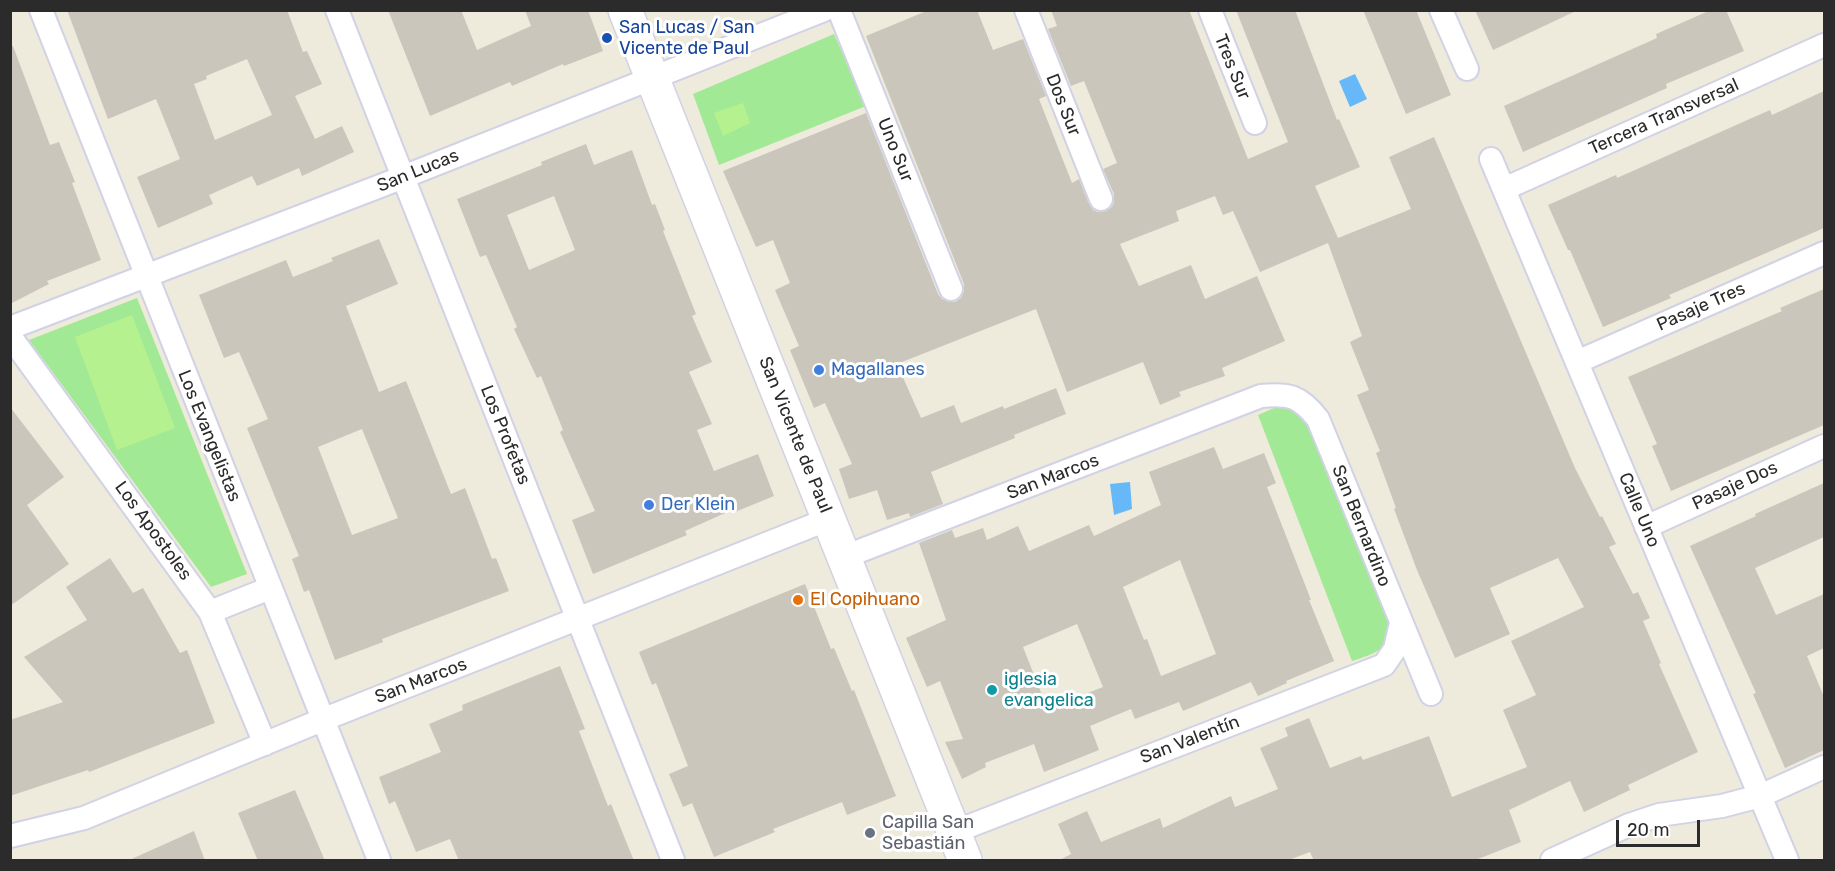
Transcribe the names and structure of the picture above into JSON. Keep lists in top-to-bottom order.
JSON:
{
  "streets": {
    "street": [
      "Tres Sur",
      "Dos Sur",
      "Tercera Transversal",
      "Uno Sur",
      "San Lucas",
      "Pasaje Tres",
      "Los Profetas",
      "San Vicente de Paul",
      "Los Evangelistas",
      "San Marcos",
      "Pasaje Dos",
      "Calle Uno",
      "San Bernardino",
      "Los Apostoles",
      "San Valentín"
    ]
  },
  "crossings": [
    ["Tercera Transversal", "Calle Uno"],
    ["San Lucas", "Los Profetas"],
    ["San Lucas", "San Vicente de Paul"],
    ["San Lucas", "Los Evangelistas"],
    ["Pasaje Tres", "Calle Uno"],
    ["Los Profetas", "San Marcos"],
    ["San Vicente de Paul", "San Marcos"],
    ["San Vicente de Paul", "San Valentín"],
    ["Los Evangelistas", "San Marcos"],
    ["San Marcos", "San Bernardino"],
    ["San Marcos", "Los Apostoles"],
    ["Pasaje Dos", "Calle Uno"],
    ["San Bernardino", "San Valentín"]
  ],
  "places": [
    "San Lucas / San Vicente de Paul",
    "Magallanes",
    "Der Klein",
    "El Copihuano",
    "iglesia evangelica",
    "Capilla San Sebastián"
  ],
  "scale_bar": "20 m"
}
